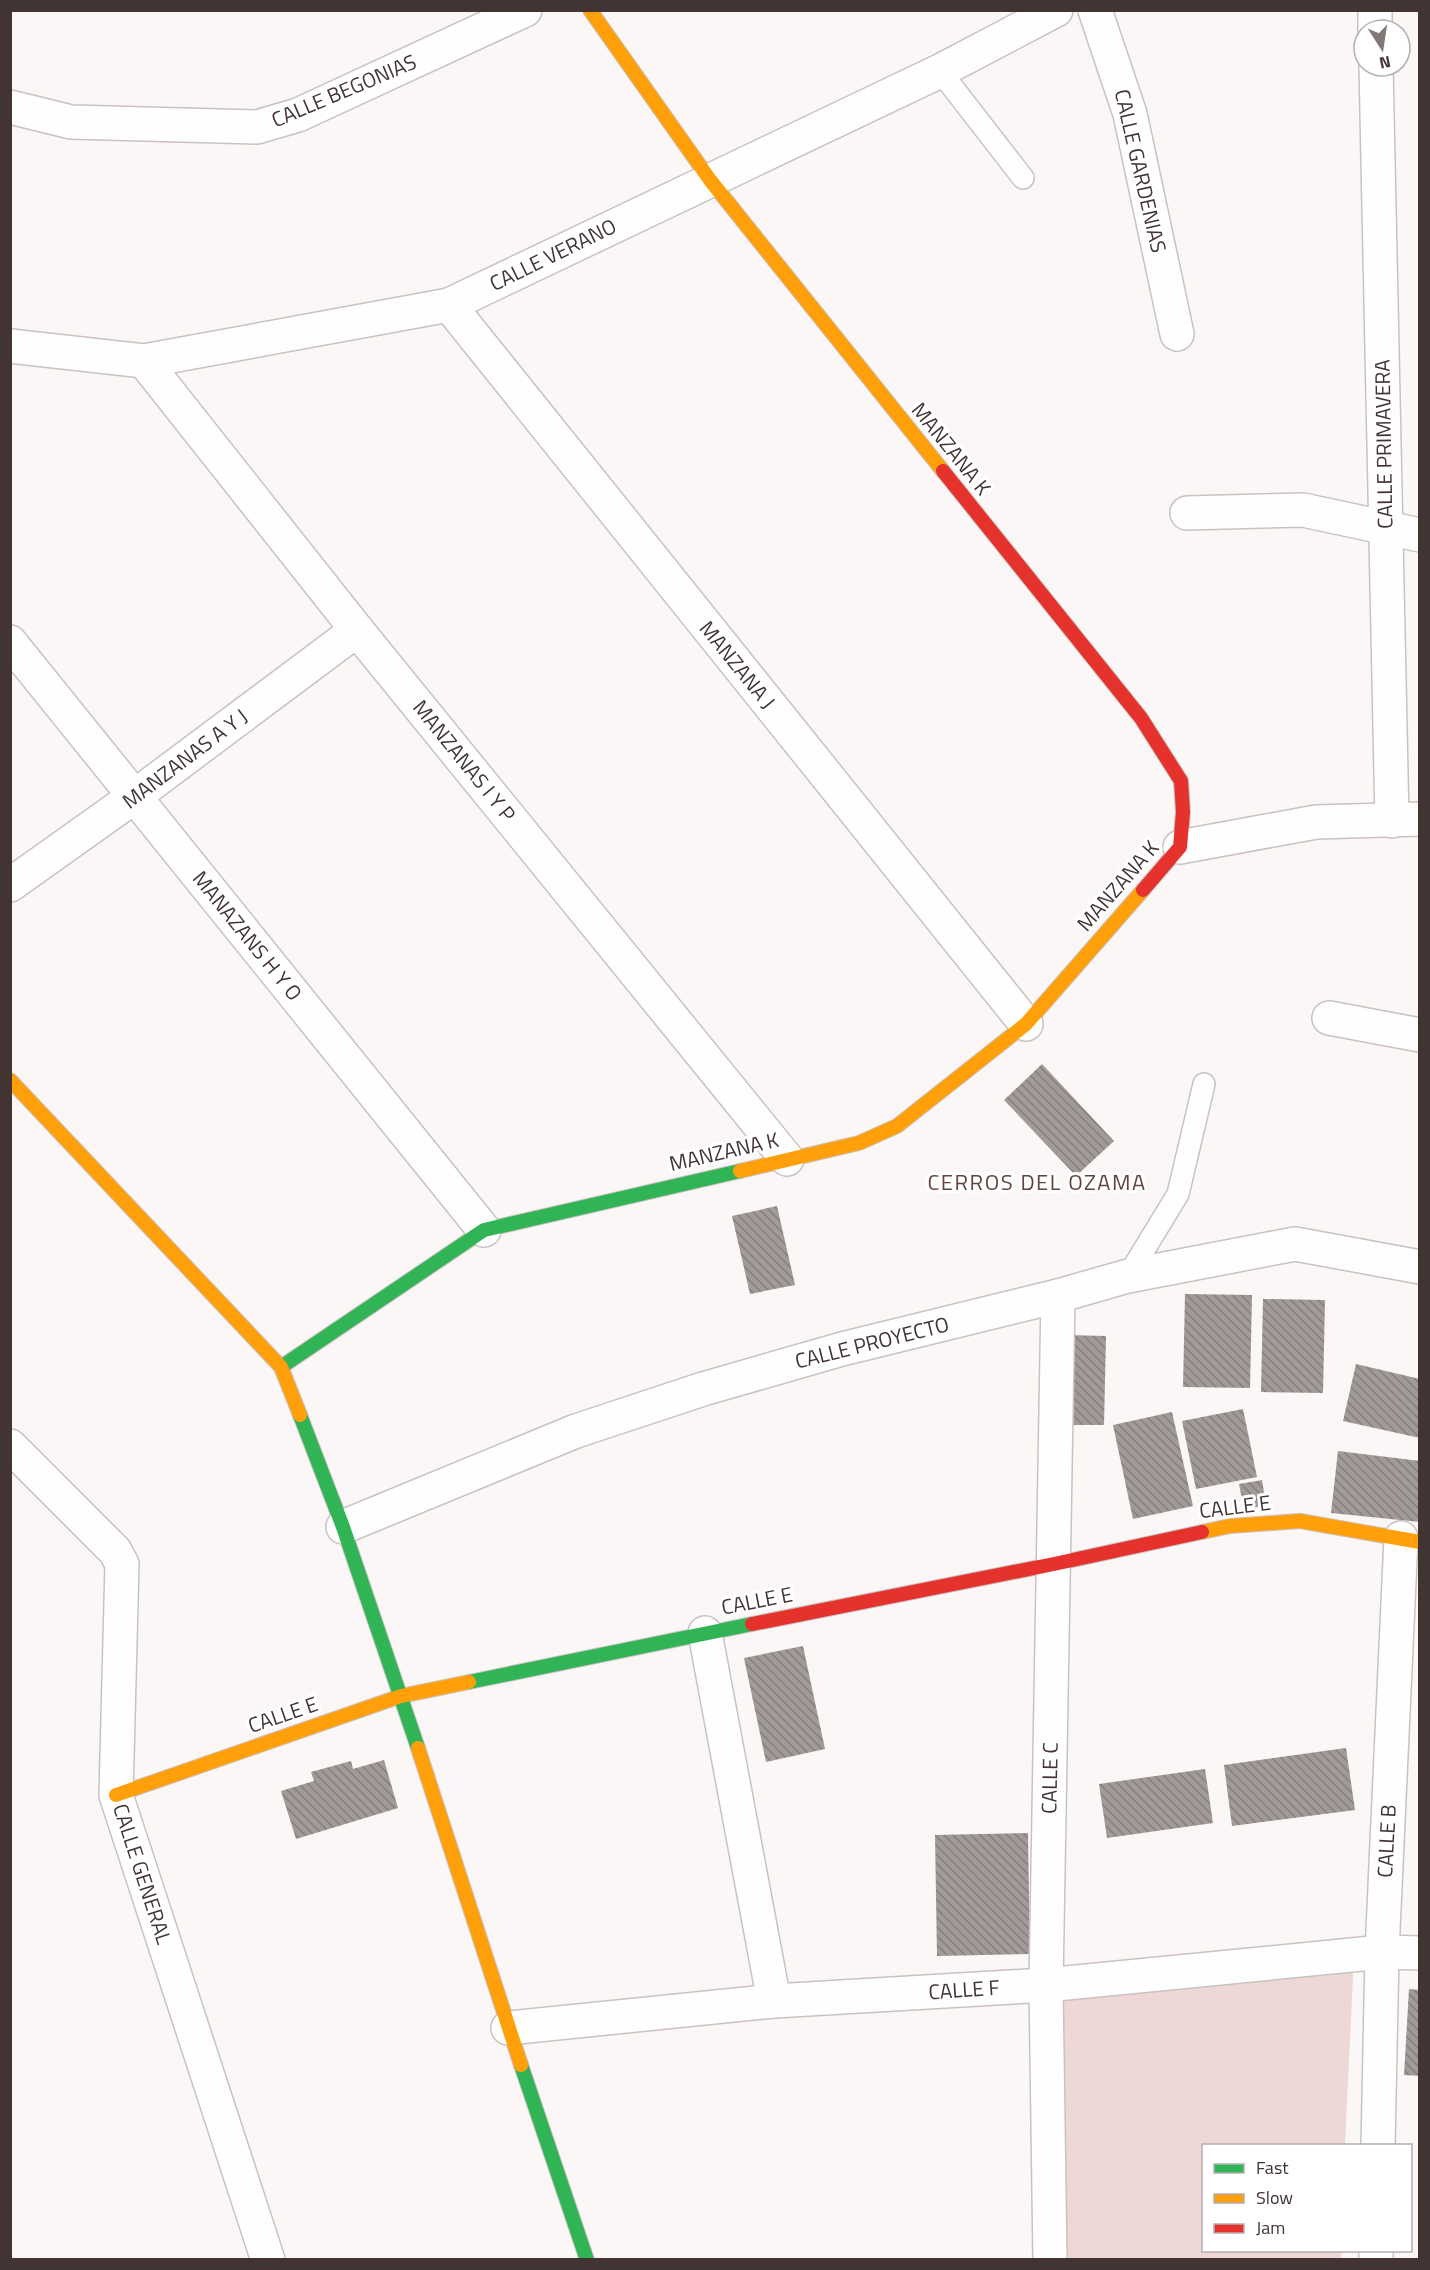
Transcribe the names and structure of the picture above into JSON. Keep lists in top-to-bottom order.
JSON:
{
  "streets": {
    "street": [
      "CALLE BEGONIAS",
      "CALLE GARDENIAS",
      "CALLE VERANO",
      "CALLE PRIMAVERA",
      "MANZANA K",
      "MANZANA J",
      "MANZANAS A Y J",
      "MANZANAS I Y P",
      "MANAZANS H Y O",
      "CALLE PROYECTO",
      "CALLE E",
      "CALLE C",
      "CALLE B",
      "CALLE GENERAL",
      "CALLE F"
    ]
  },
  "crossings": [
    ["CALLE VERANO", "MANZANA K"],
    ["CALLE VERANO", "MANZANA J"],
    ["CALLE VERANO", "MANZANAS I Y P"],
    ["MANZANA K", "MANZANA J"],
    ["MANZANA K", "MANZANAS I Y P"],
    ["MANZANA K", "MANAZANS H Y O"],
    ["MANZANAS A Y J", "MANZANAS I Y P"],
    ["MANZANAS A Y J", "MANAZANS H Y O"],
    ["CALLE PROYECTO", "CALLE C"],
    ["CALLE E", "CALLE C"],
    ["CALLE E", "CALLE B"],
    ["CALLE E", "CALLE GENERAL"],
    ["CALLE C", "CALLE F"],
    ["CALLE B", "CALLE F"]
  ],
  "districts": ["CERROS DEL OZAMA"],
  "legend": ["Fast", "Slow", "Jam"],
  "north": "bottom"
}
